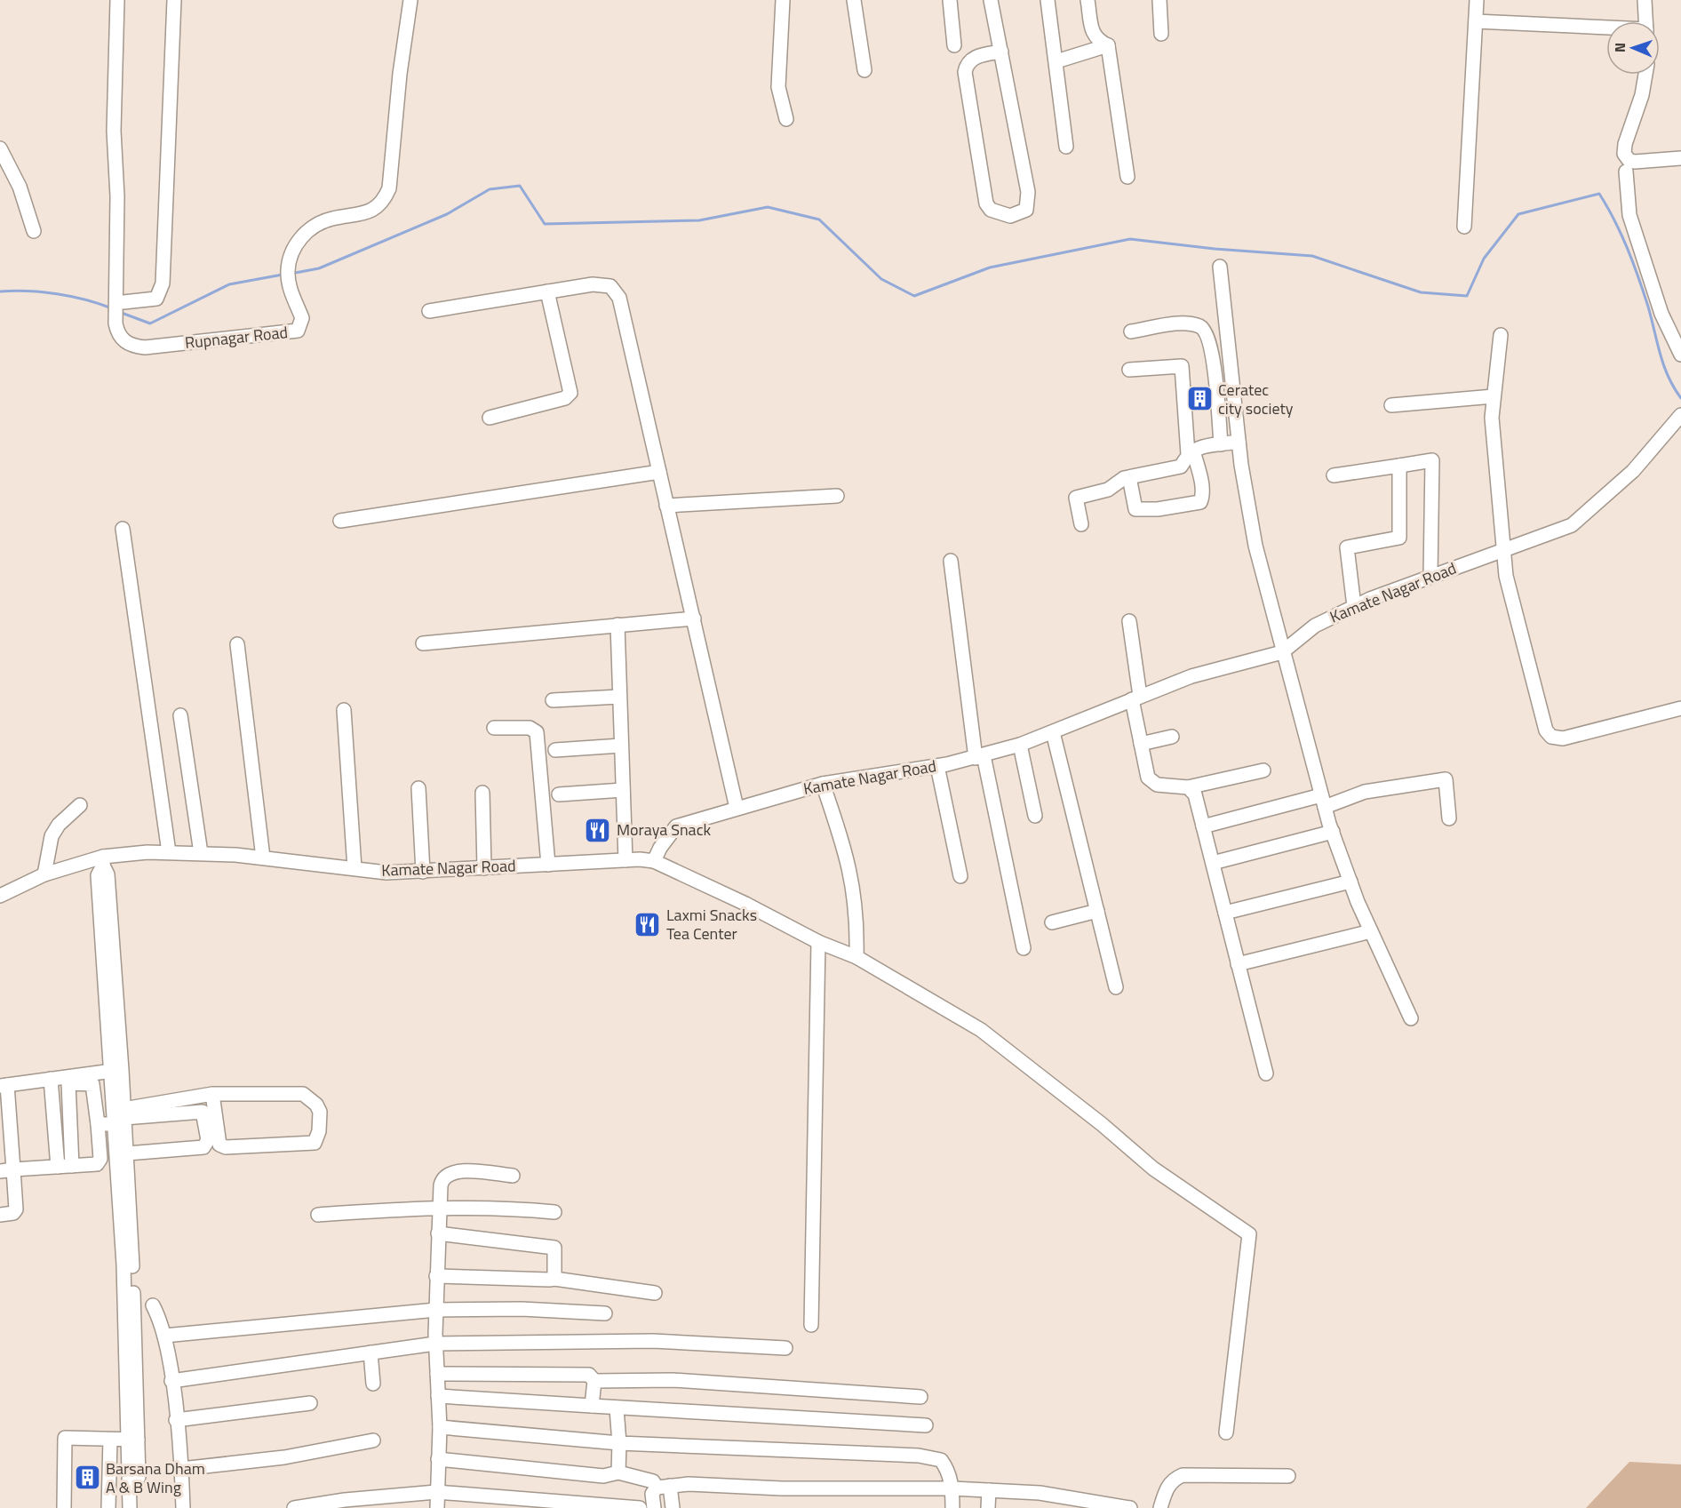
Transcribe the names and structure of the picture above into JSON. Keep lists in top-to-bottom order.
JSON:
{
  "streets": {
    "street": ["Rupnagar Road", "Kamate Nagar Road"]
  },
  "places": {
    "building": ["Ceratec city society", "Barsana Dham A & B Wing"],
    "restaurant": ["Moraya Snack", "Laxmi Snacks Tea Center"]
  },
  "north": "left"
}
